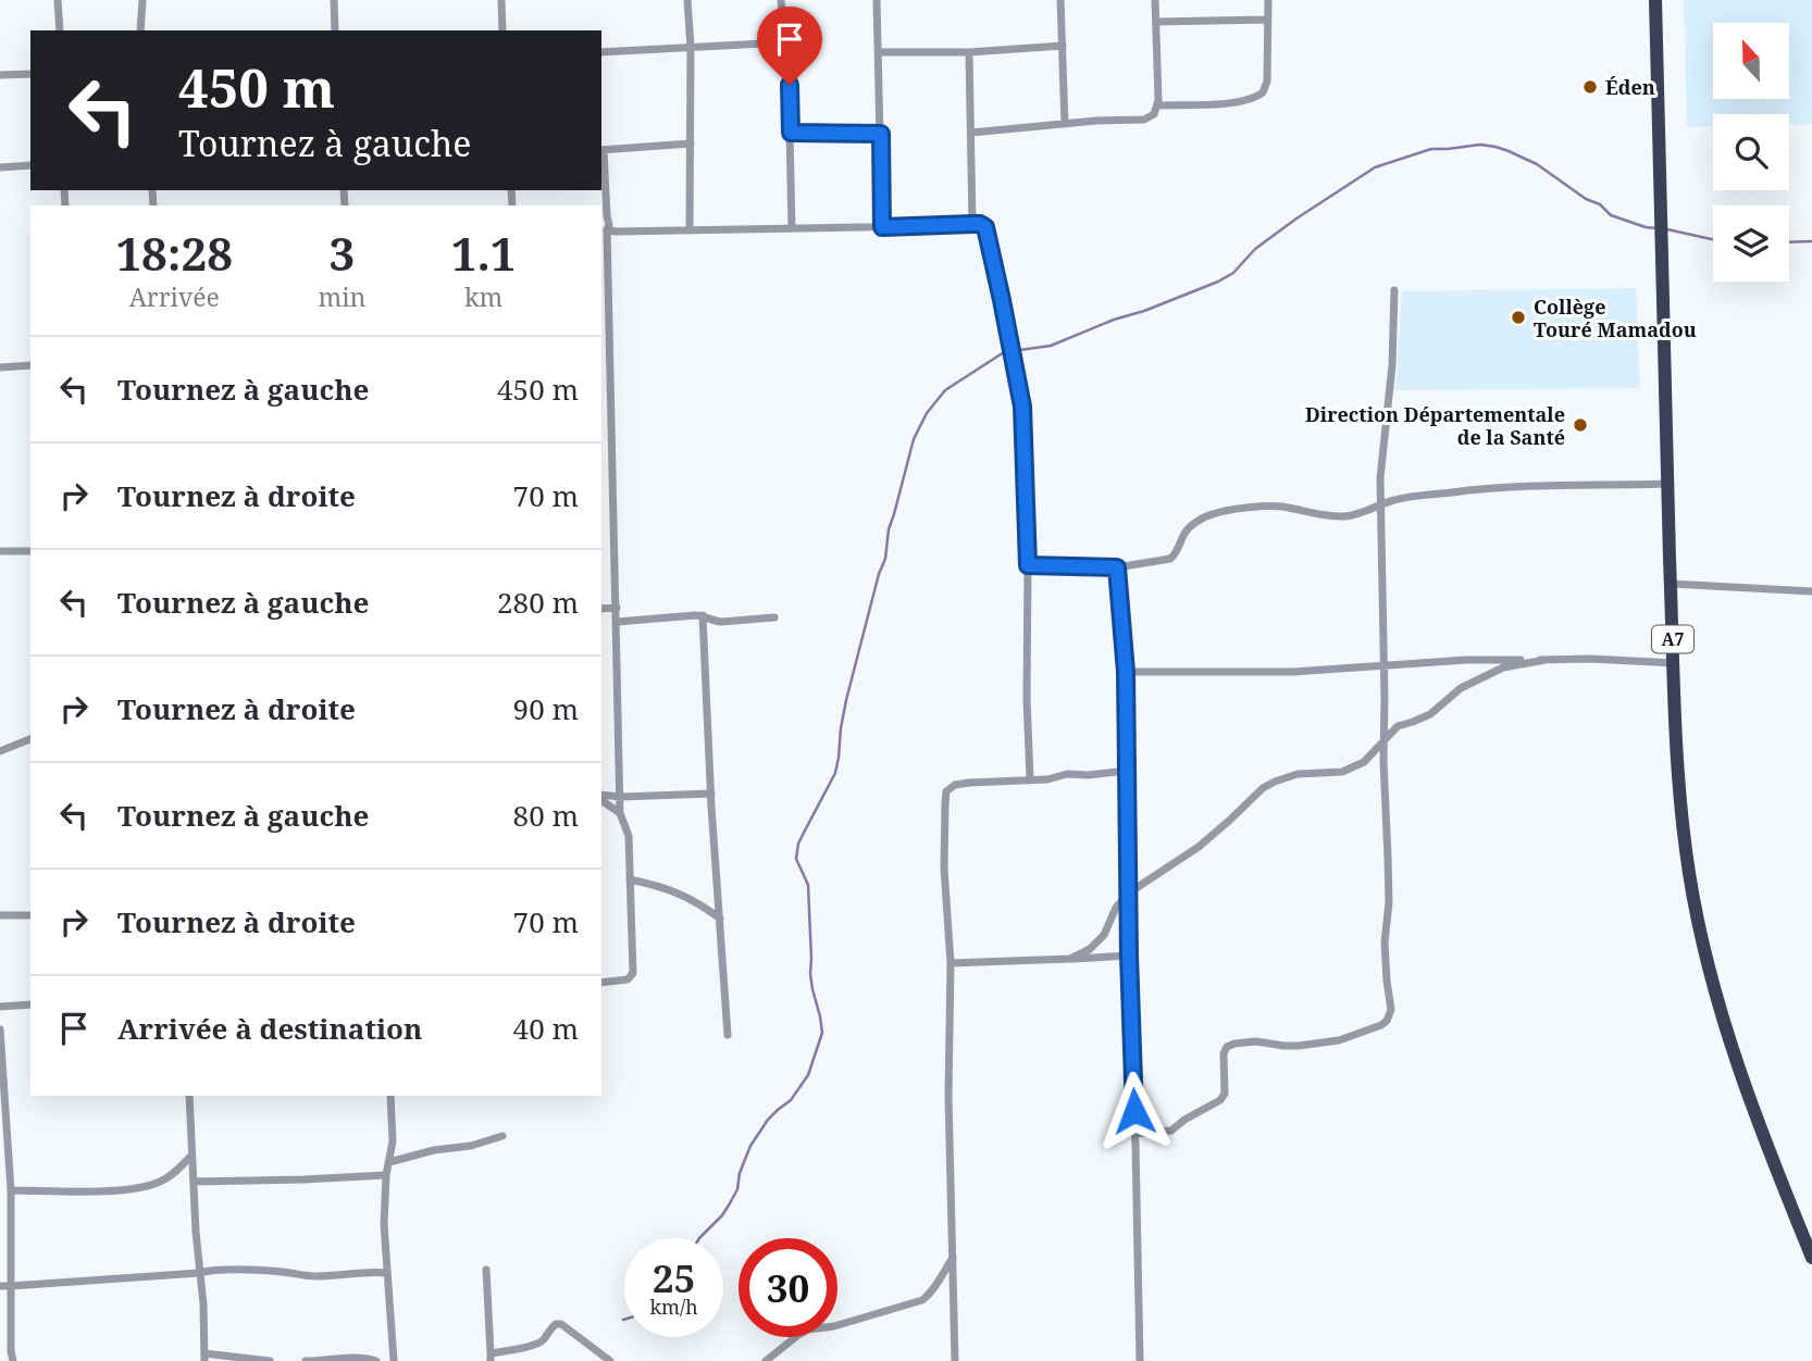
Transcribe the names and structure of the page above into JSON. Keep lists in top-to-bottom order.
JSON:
{
  "streets": {
    "highway": ["A7"]
  },
  "places": ["Éden", "Collège Touré Mamadou", "Direction Départementale de la Santé"],
  "north": "top",
  "page": {
    "turn": ["450 m", "Tournez à gauche"],
    "eta": [
      "18:28",
      "Arrivée",
      "3",
      "min",
      "1.1",
      "km"
    ],
    "list": [
      {
        "name": "Tournez à gauche",
        "value": "450 m"
      },
      {
        "name": "Tournez à droite",
        "value": "70 m"
      },
      {
        "name": "Tournez à gauche",
        "value": "280 m"
      },
      {
        "name": "Tournez à droite",
        "value": "90 m"
      },
      {
        "name": "Tournez à gauche",
        "value": "80 m"
      },
      {
        "name": "Tournez à droite",
        "value": "70 m"
      },
      {
        "name": "Arrivée à destination",
        "value": "40 m"
      }
    ],
    "speed": "25 km/h",
    "limit": "30"
  }
}
